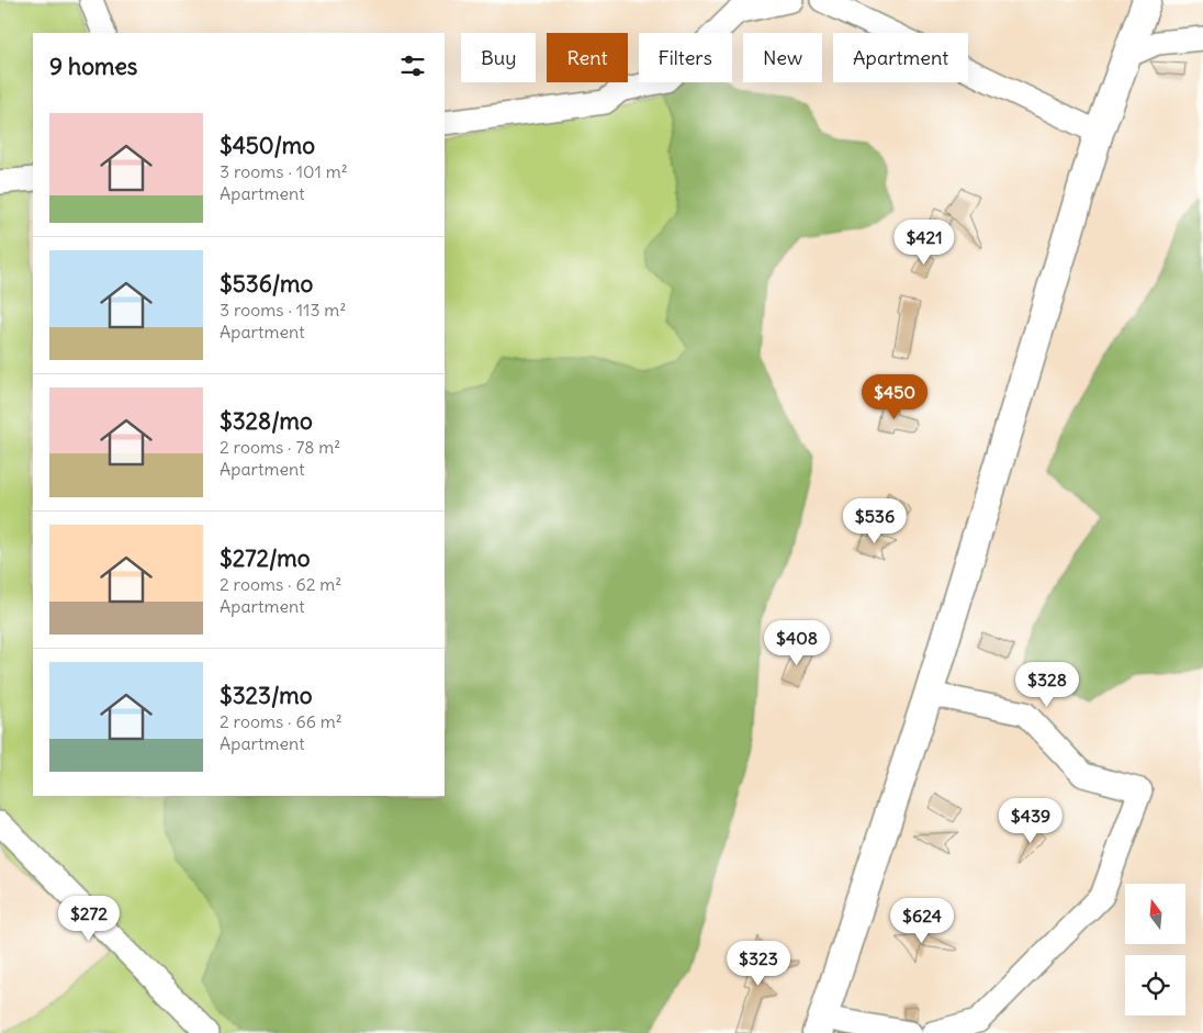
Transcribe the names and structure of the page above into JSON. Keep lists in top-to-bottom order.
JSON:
{
  "north": "top",
  "page": {
    "chip": [
      "Buy",
      "Rent",
      "Filters",
      "New",
      "Apartment"
    ],
    "heading": "9 homes",
    "list": [
      {
        "name": "$450/mo",
        "note": "3 rooms · 101 m² · Apartment"
      },
      {
        "name": "$536/mo",
        "note": "3 rooms · 113 m² · Apartment"
      },
      {
        "name": "$328/mo",
        "note": "2 rooms · 78 m² · Apartment"
      },
      {
        "name": "$272/mo",
        "note": "2 rooms · 62 m² · Apartment"
      },
      {
        "name": "$323/mo",
        "note": "2 rooms · 66 m² · Apartment"
      }
    ],
    "price": [
      "$421",
      "$450",
      "$536",
      "$408",
      "$328",
      "$439",
      "$272",
      "$624",
      "$323"
    ]
  }
}
